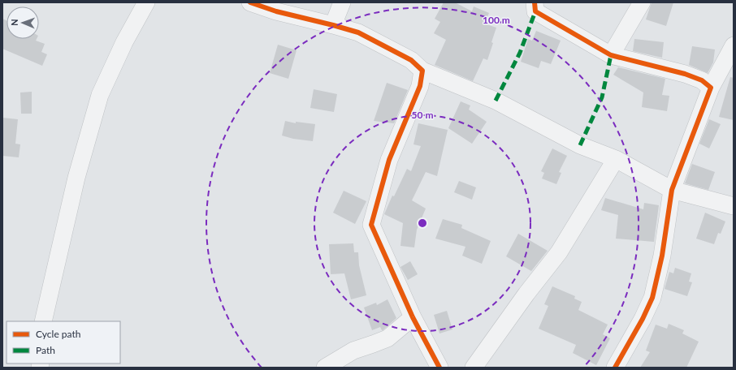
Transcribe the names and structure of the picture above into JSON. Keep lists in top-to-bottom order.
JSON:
{
  "legend": ["Cycle path", "Path"],
  "north": "left",
  "rings": ["100 m", "50 m"]
}
